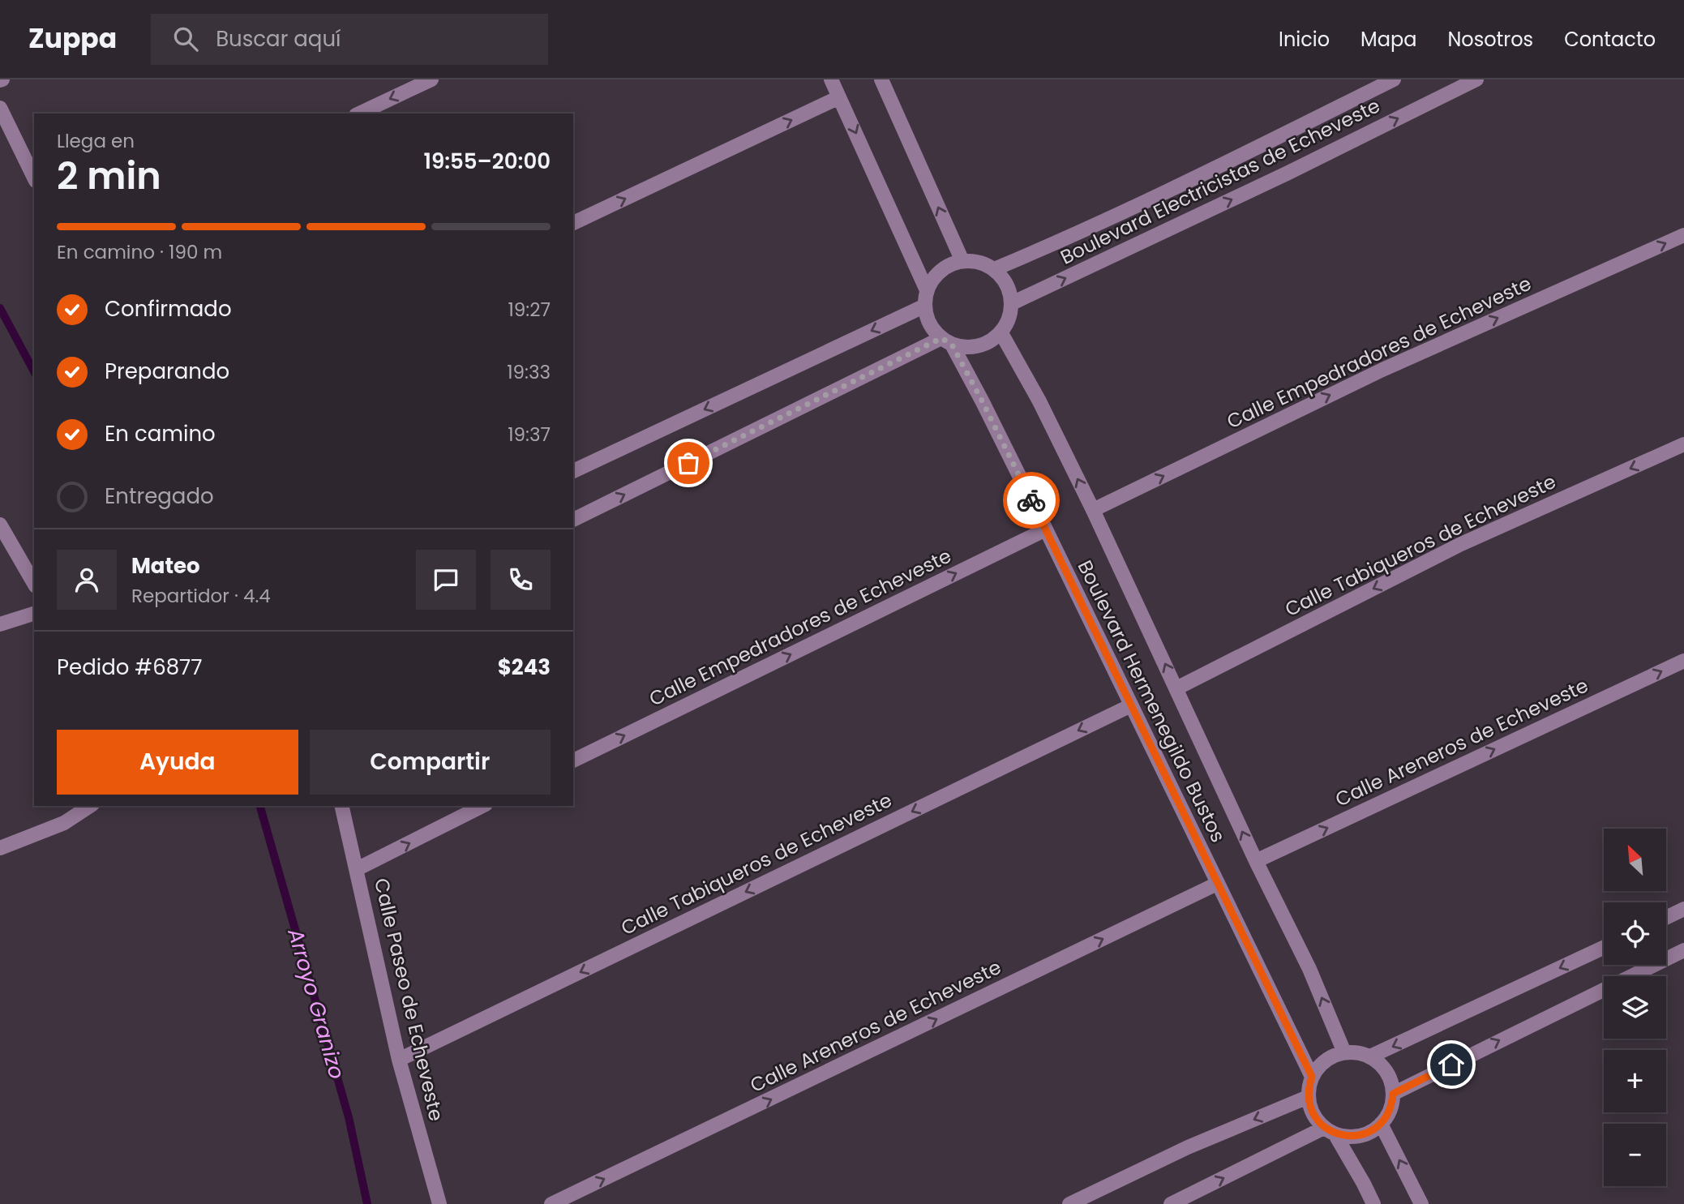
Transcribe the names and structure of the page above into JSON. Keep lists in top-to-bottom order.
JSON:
{
  "streets": {
    "street": [
      "Boulevard Electricistas de Echeveste",
      "Calle Empedradores de Echeveste",
      "Calle Tabiqueros de Echeveste",
      "Boulevard Hermenegildo Bustos",
      "Calle Areneros de Echeveste",
      "Calle Paseo de Echeveste"
    ]
  },
  "crossings": [
    ["Boulevard Electricistas de Echeveste", "Boulevard Hermenegildo Bustos"],
    ["Calle Empedradores de Echeveste", "Boulevard Hermenegildo Bustos"],
    ["Calle Tabiqueros de Echeveste", "Boulevard Hermenegildo Bustos"],
    ["Calle Tabiqueros de Echeveste", "Calle Paseo de Echeveste"],
    ["Boulevard Hermenegildo Bustos", "Calle Areneros de Echeveste"]
  ],
  "one_way": ["Calle Empedradores de Echeveste", "Calle Tabiqueros de Echeveste", "Calle Areneros de Echeveste"],
  "water": ["Arroyo Granizo"],
  "north": "top left",
  "page": {
    "header": "Zuppa",
    "search": "Buscar aquí",
    "nav": [
      "Inicio",
      "Mapa",
      "Nosotros",
      "Contacto"
    ],
    "heading": ["2 min", "Llega en", "19:55–20:00"],
    "panel": [
      "Mateo",
      "Repartidor · 4.4",
      "Pedido #6877",
      "$243"
    ],
    "bar": "En camino · 190 m",
    "list": [
      ["Confirmado", "19:27"],
      ["Preparando", "19:33"],
      ["En camino", "19:37"],
      "Entregado"
    ],
    "buttons": ["Ayuda", "Compartir"],
    "map_buttons": ["+", "−"]
  }
}
